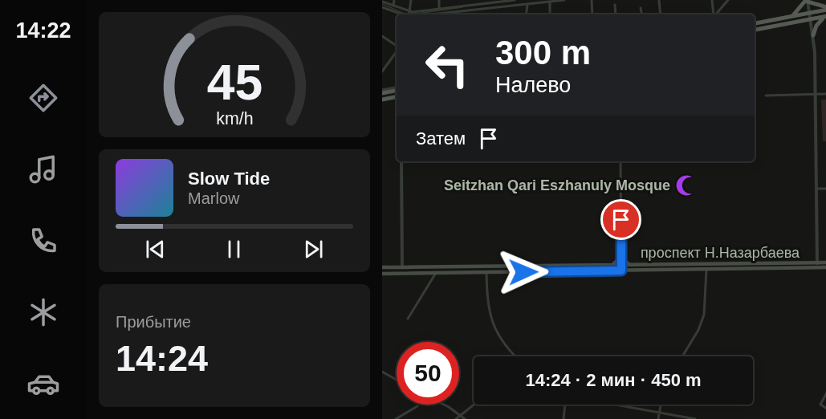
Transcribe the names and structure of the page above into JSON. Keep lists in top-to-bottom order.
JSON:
{
  "streets": {
    "main road": ["проспект Н.Назарбаева"]
  },
  "places": {
    "mosque": ["Seitzhan Qari Eszhanuly Mosque"]
  },
  "page": {
    "tabs": "14:22",
    "turn": ["300 m", "Налево"],
    "then": "Затем",
    "song": ["Slow Tide", "Marlow"],
    "tile": ["Прибытие", "14:24"],
    "limit": "50",
    "trip": "14:24 · 2 мин · 450 m",
    "gauge": ["45", "km/h"]
  }
}
